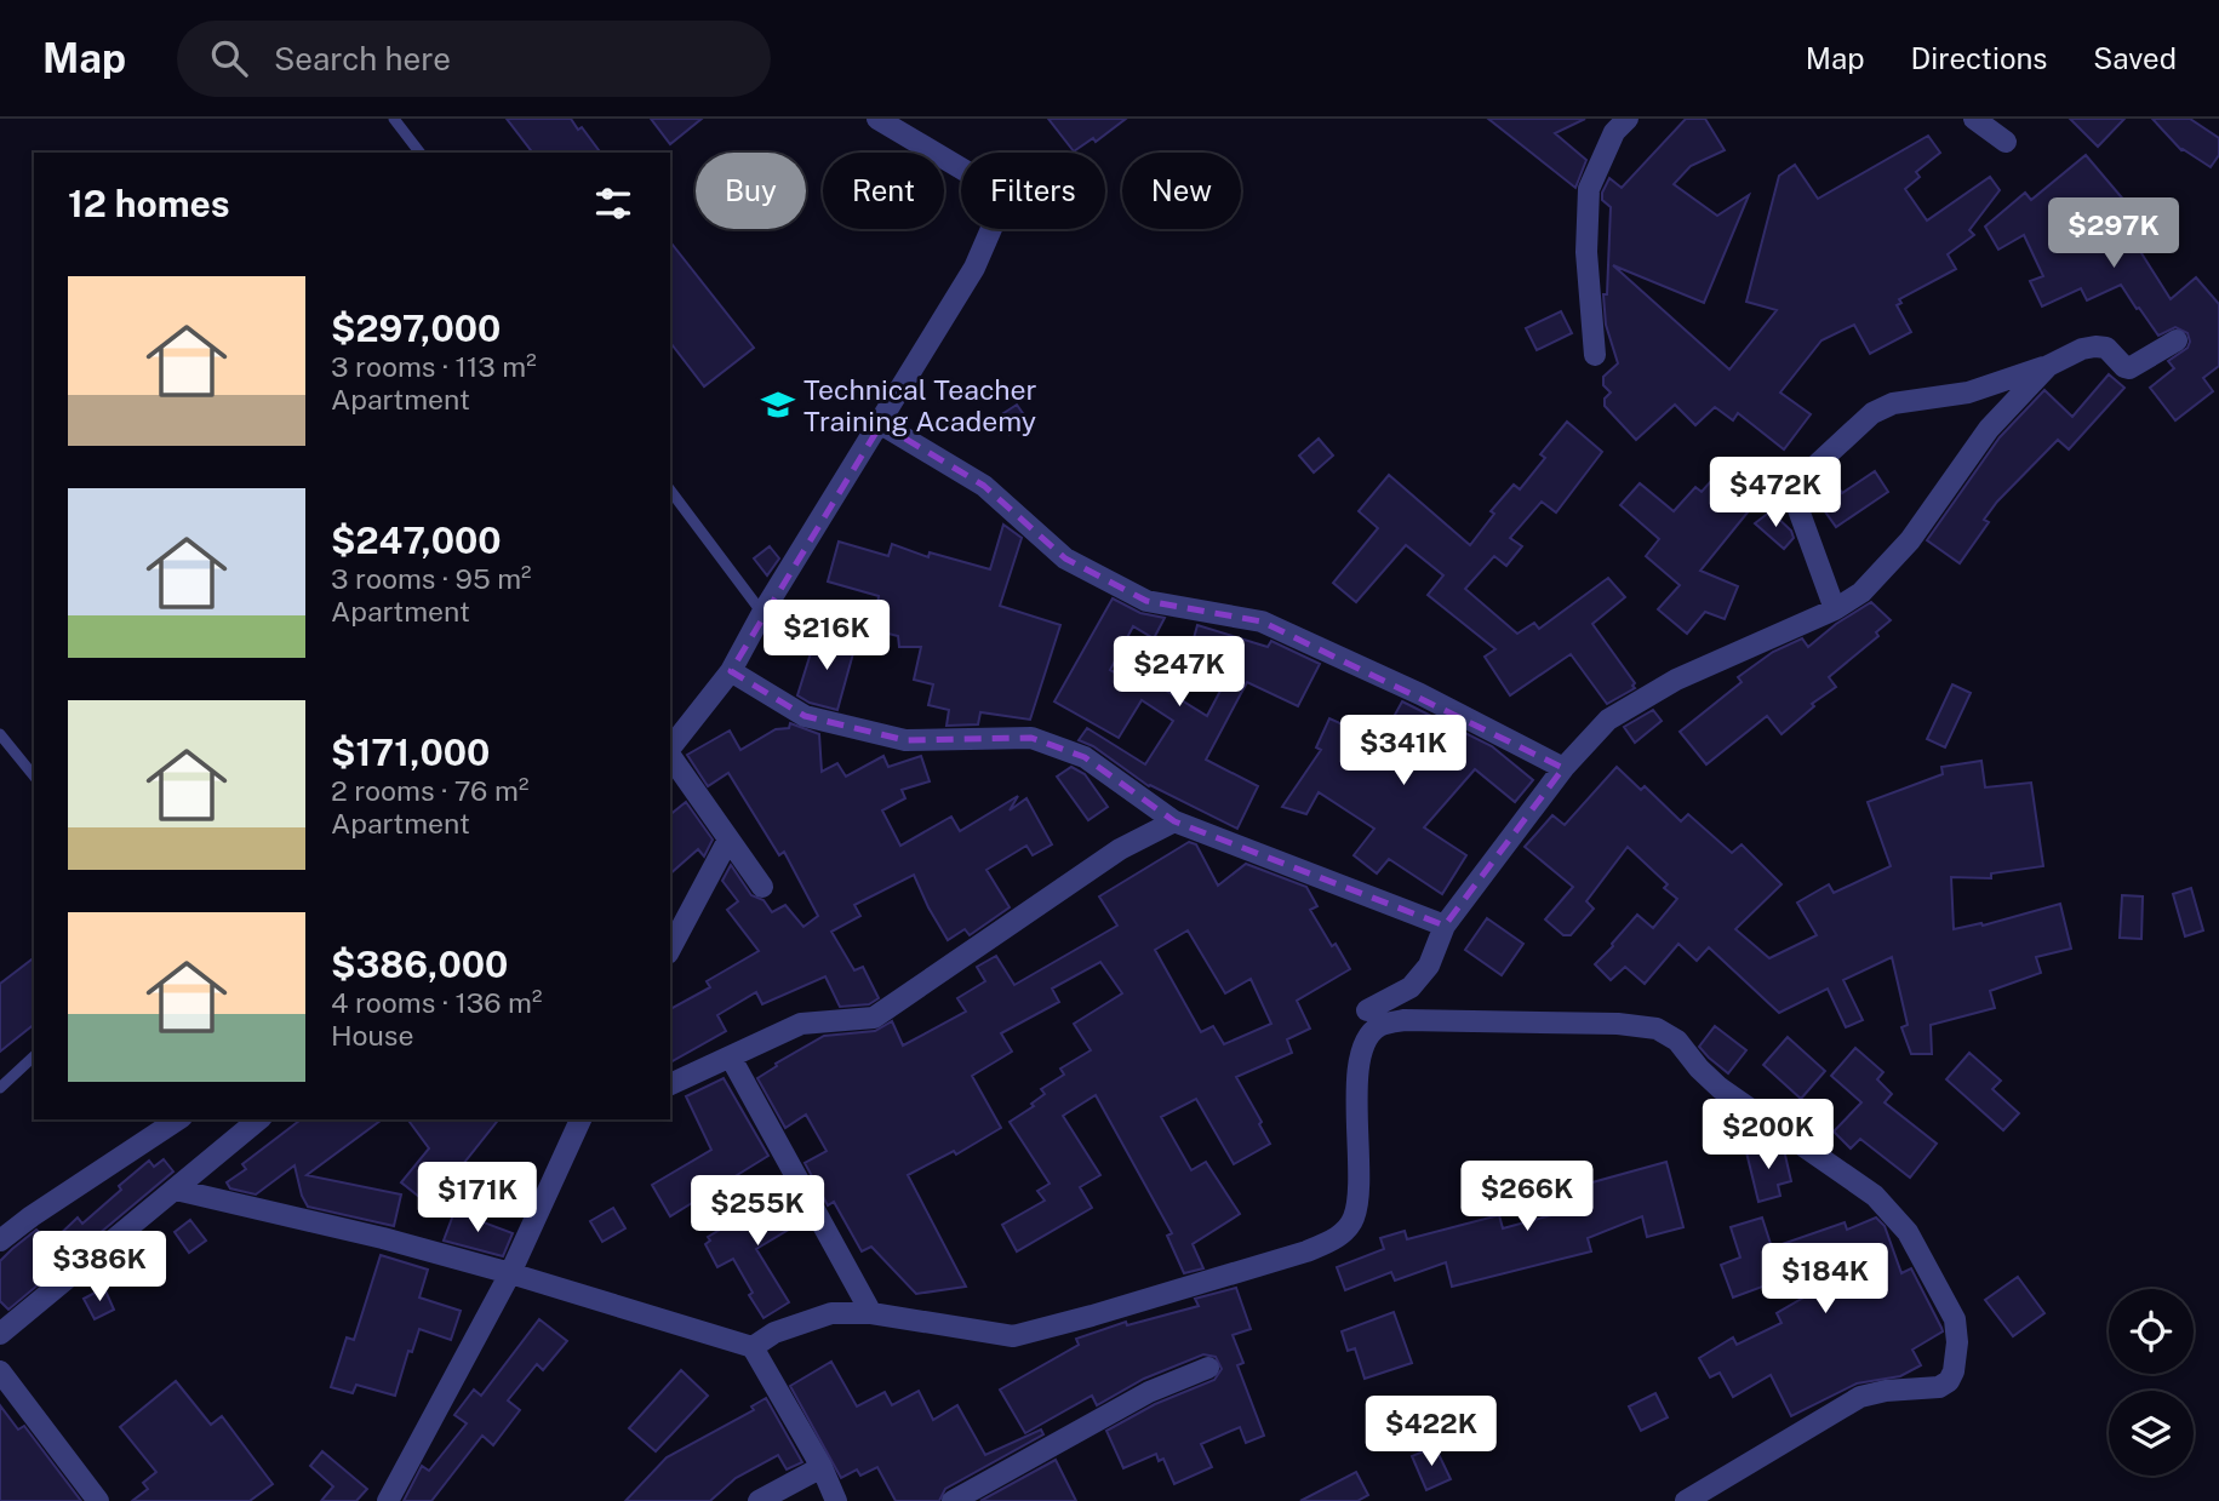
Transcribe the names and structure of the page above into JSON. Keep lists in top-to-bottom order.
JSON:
{
  "places": {
    "school or university": ["Technical Teacher Training Academy"]
  },
  "page": {
    "header": "Map",
    "search": "Search here",
    "nav": ["Map", "Directions", "Saved"],
    "chip": [
      "Buy",
      "Rent",
      "Filters",
      "New"
    ],
    "heading": "12 homes",
    "price": [
      "$297K",
      "$472K",
      "$216K",
      "$247K",
      "$341K",
      "$200K",
      "$266K",
      "$171K",
      "$255K",
      "$386K",
      "$184K",
      "$422K"
    ],
    "list": [
      {
        "name": "$297,000",
        "note": "3 rooms · 113 m² · Apartment"
      },
      {
        "name": "$247,000",
        "note": "3 rooms · 95 m² · Apartment"
      },
      {
        "name": "$171,000",
        "note": "2 rooms · 76 m² · Apartment"
      },
      {
        "name": "$386,000",
        "note": "4 rooms · 136 m² · House"
      }
    ]
  }
}
